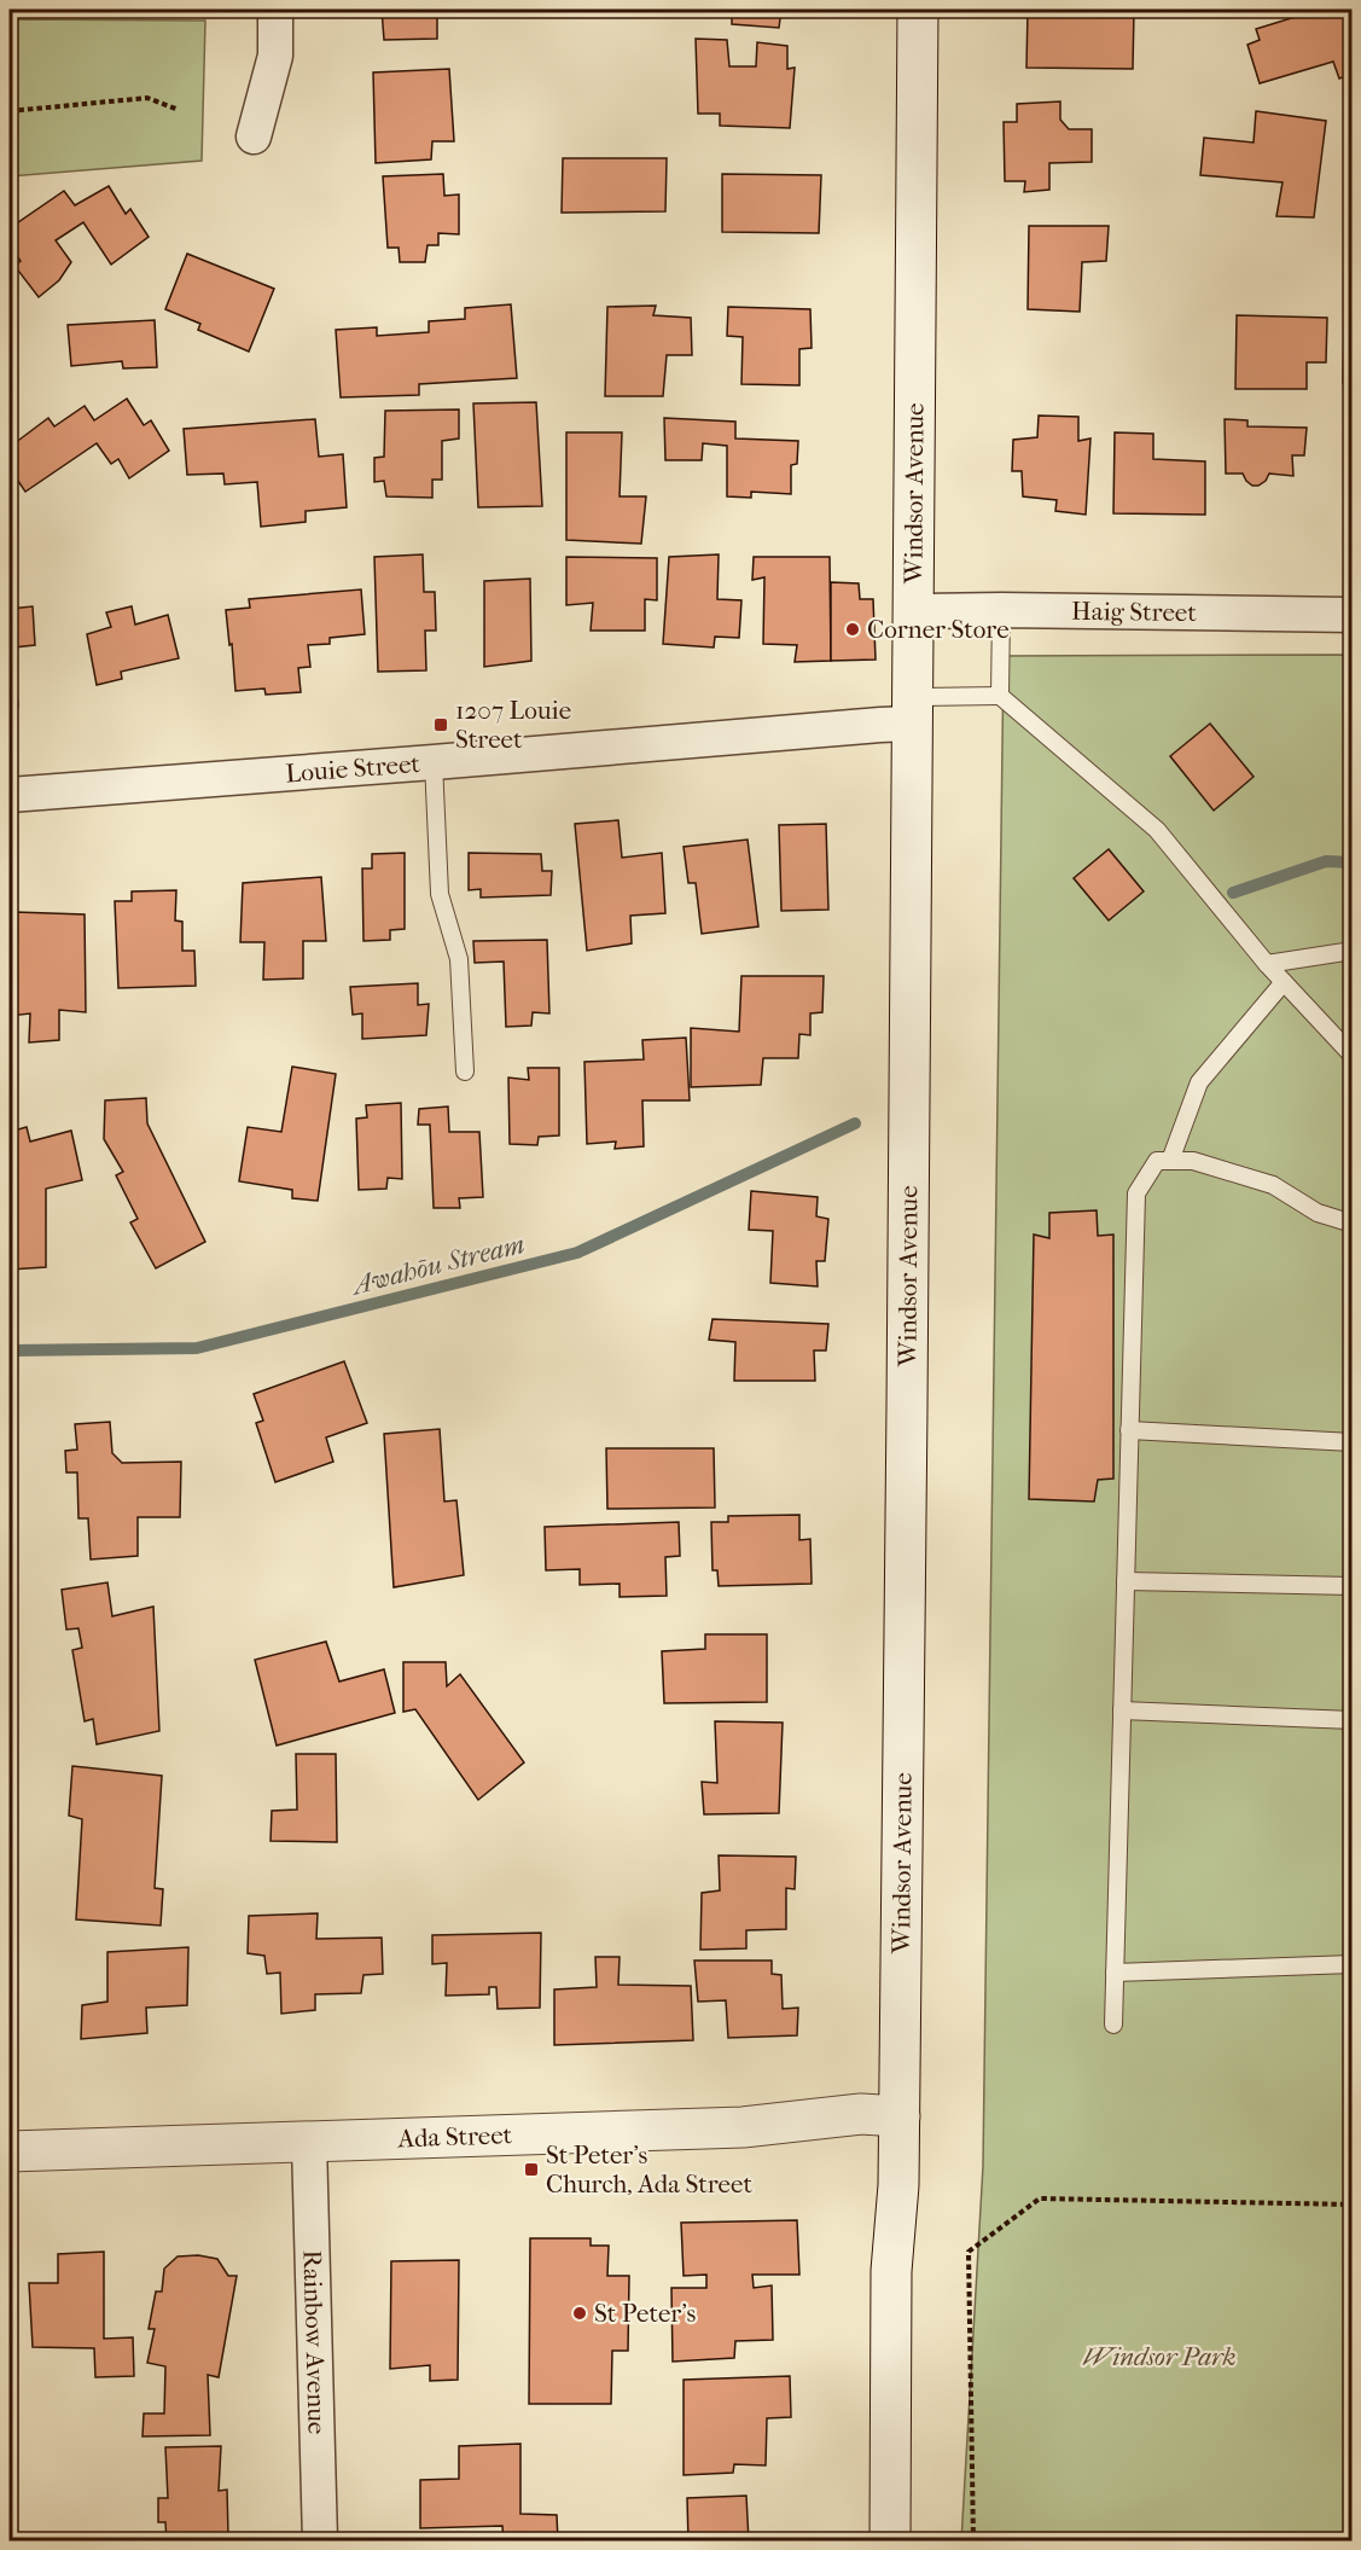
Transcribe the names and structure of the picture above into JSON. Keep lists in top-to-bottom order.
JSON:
{
  "streets": {
    "main road": ["Windsor Avenue", "Ada Street"],
    "street": ["Haig Street", "Louie Street", "Rainbow Avenue"]
  },
  "crossings": [
    ["Windsor Avenue", "Haig Street"],
    ["Windsor Avenue", "Louie Street"],
    ["Windsor Avenue", "Ada Street"],
    ["Ada Street", "Rainbow Avenue"]
  ],
  "water": ["Awahōu Stream"],
  "parks": ["Windsor Park"],
  "places": {
    "other": ["Corner Store", "St Peter's"],
    "transit": ["1207 Louie Street", "St Peter's Church, Ada Street"]
  }
}
